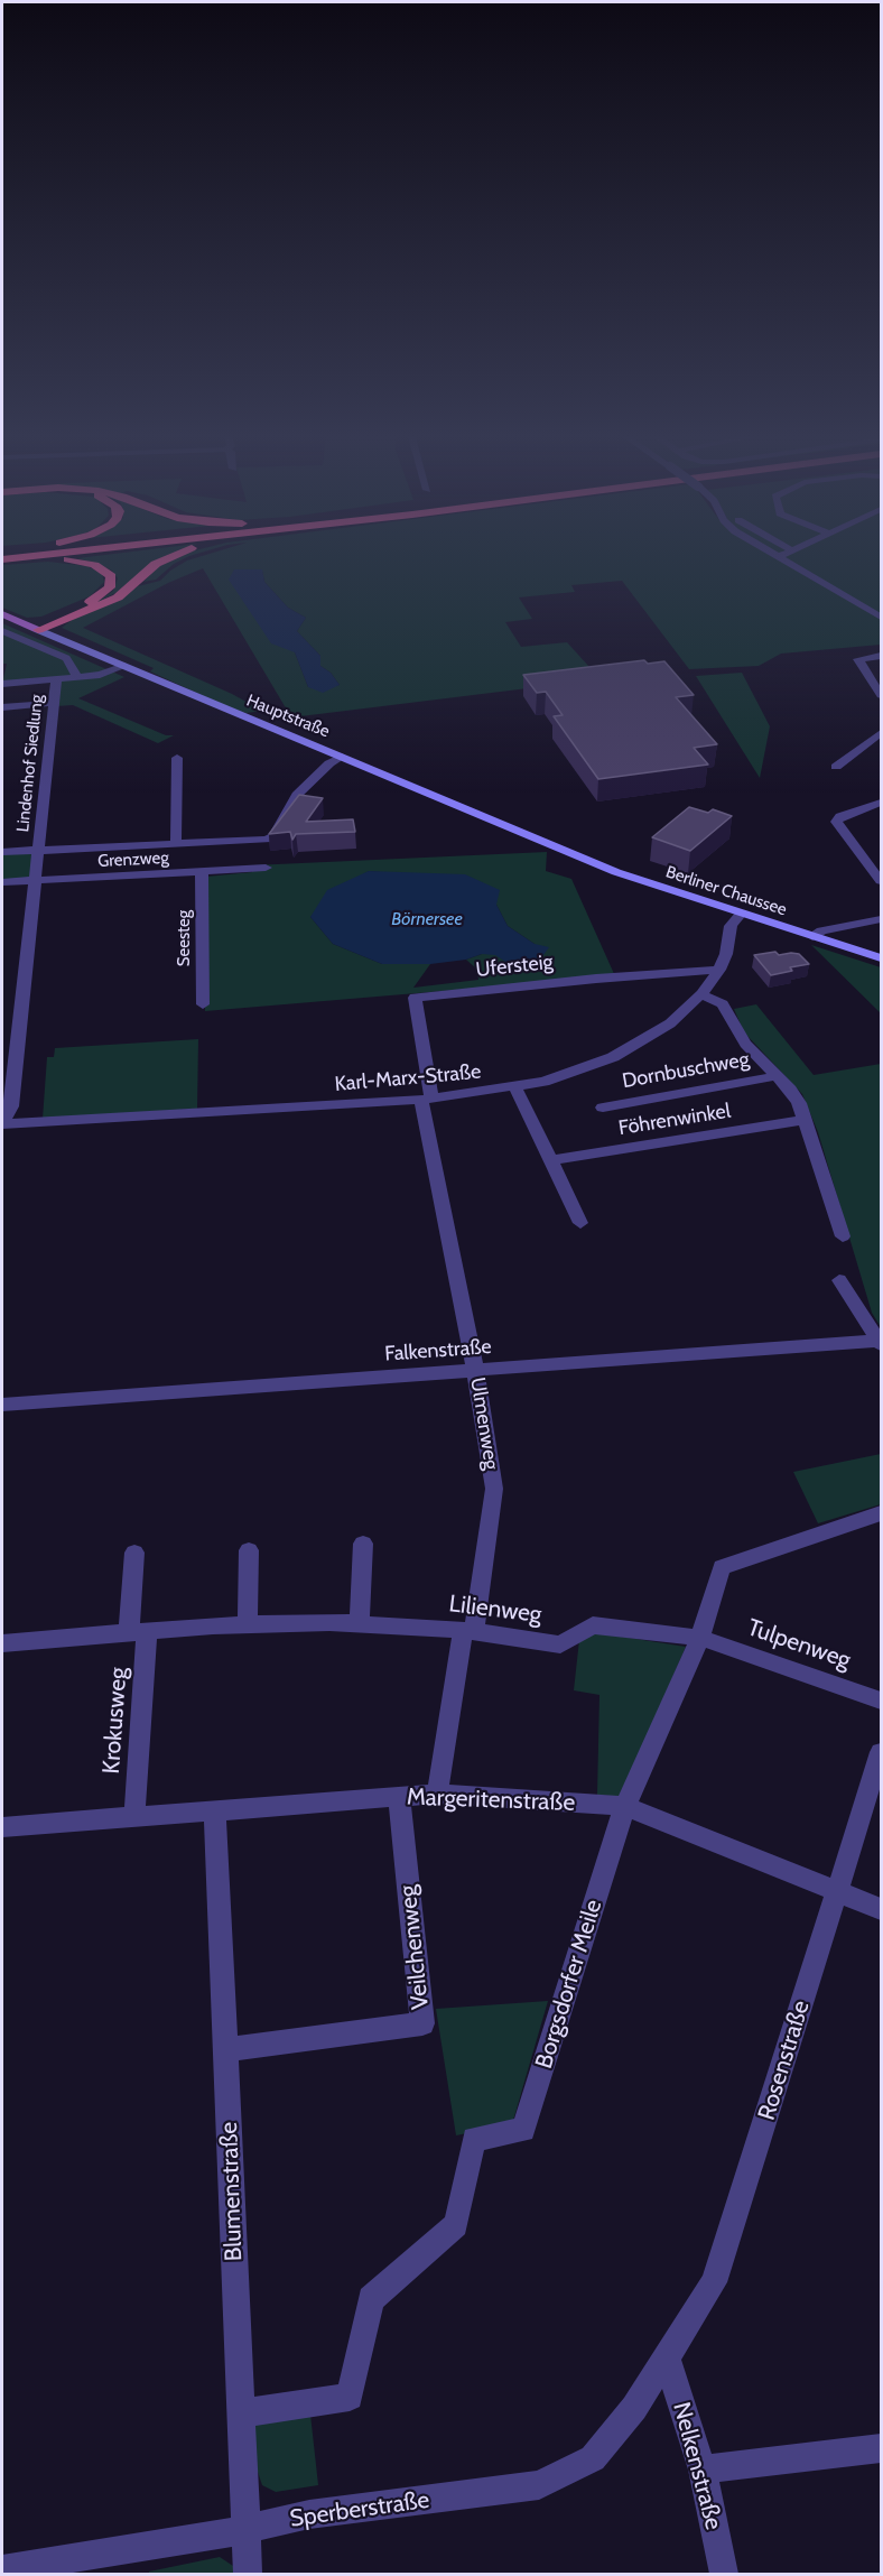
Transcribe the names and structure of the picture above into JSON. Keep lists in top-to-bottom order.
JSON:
{
  "streets": {
    "main road": ["Hauptstraße", "Berliner Chaussee"],
    "street": [
      "Lindenhof Siedlung",
      "Grenzweg",
      "Seesteg",
      "Ufersteig",
      "Dornbuschweg",
      "Karl-Marx-Straße",
      "Föhrenwinkel",
      "Falkenstraße",
      "Ulmenweg",
      "Lilienweg",
      "Tulpenweg",
      "Krokusweg",
      "Margeritenstraße",
      "Veilchenweg",
      "Borgsdorfer Meile",
      "Rosenstraße",
      "Blumenstraße",
      "Nelkenstraße",
      "Sperberstraße"
    ]
  },
  "crossings": [
    ["Hauptstraße", "Lindenhof Siedlung"],
    ["Hauptstraße", "Berliner Chaussee"],
    ["Lindenhof Siedlung", "Grenzweg"],
    ["Lindenhof Siedlung", "Karl-Marx-Straße"],
    ["Grenzweg", "Seesteg"],
    ["Berliner Chaussee", "Karl-Marx-Straße"],
    ["Ufersteig", "Karl-Marx-Straße"],
    ["Ufersteig", "Ulmenweg"],
    ["Dornbuschweg", "Karl-Marx-Straße"],
    ["Dornbuschweg", "Föhrenwinkel"],
    ["Karl-Marx-Straße", "Ulmenweg"],
    ["Falkenstraße", "Ulmenweg"],
    ["Ulmenweg", "Lilienweg"],
    ["Ulmenweg", "Margeritenstraße"],
    ["Lilienweg", "Tulpenweg"],
    ["Lilienweg", "Krokusweg"],
    ["Lilienweg", "Borgsdorfer Meile"],
    ["Tulpenweg", "Borgsdorfer Meile"],
    ["Krokusweg", "Margeritenstraße"],
    ["Margeritenstraße", "Veilchenweg"],
    ["Margeritenstraße", "Borgsdorfer Meile"],
    ["Margeritenstraße", "Rosenstraße"],
    ["Margeritenstraße", "Blumenstraße"],
    ["Veilchenweg", "Blumenstraße"],
    ["Borgsdorfer Meile", "Blumenstraße"],
    ["Rosenstraße", "Nelkenstraße"],
    ["Rosenstraße", "Sperberstraße"],
    ["Blumenstraße", "Sperberstraße"],
    ["Nelkenstraße", "Sperberstraße"]
  ],
  "water": ["Börnersee"]
}
